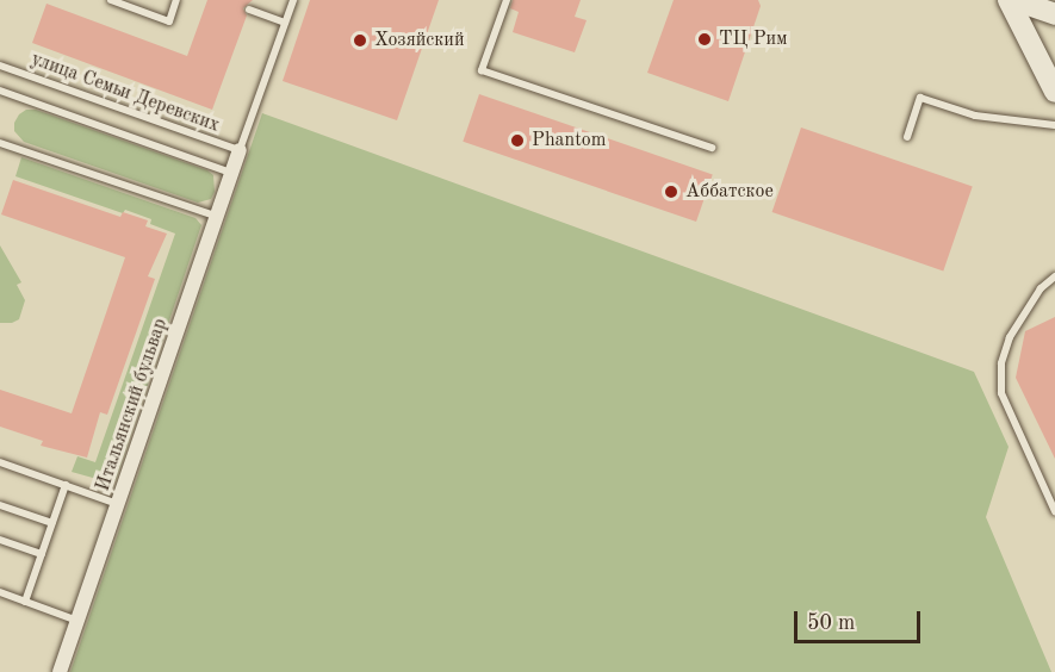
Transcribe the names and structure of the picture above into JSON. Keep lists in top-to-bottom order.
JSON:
{
  "streets": {
    "street": ["Итальянский бульвар"],
    "lane": ["улица Семьи Деревских"]
  },
  "crossings": [
    ["улица Семьи Деревских", "Итальянский бульвар"]
  ],
  "places": [
    "ТЦ Рим",
    "Хозяйский",
    "Phantom",
    "Аббатское"
  ],
  "scale_bar": "50 m"
}
